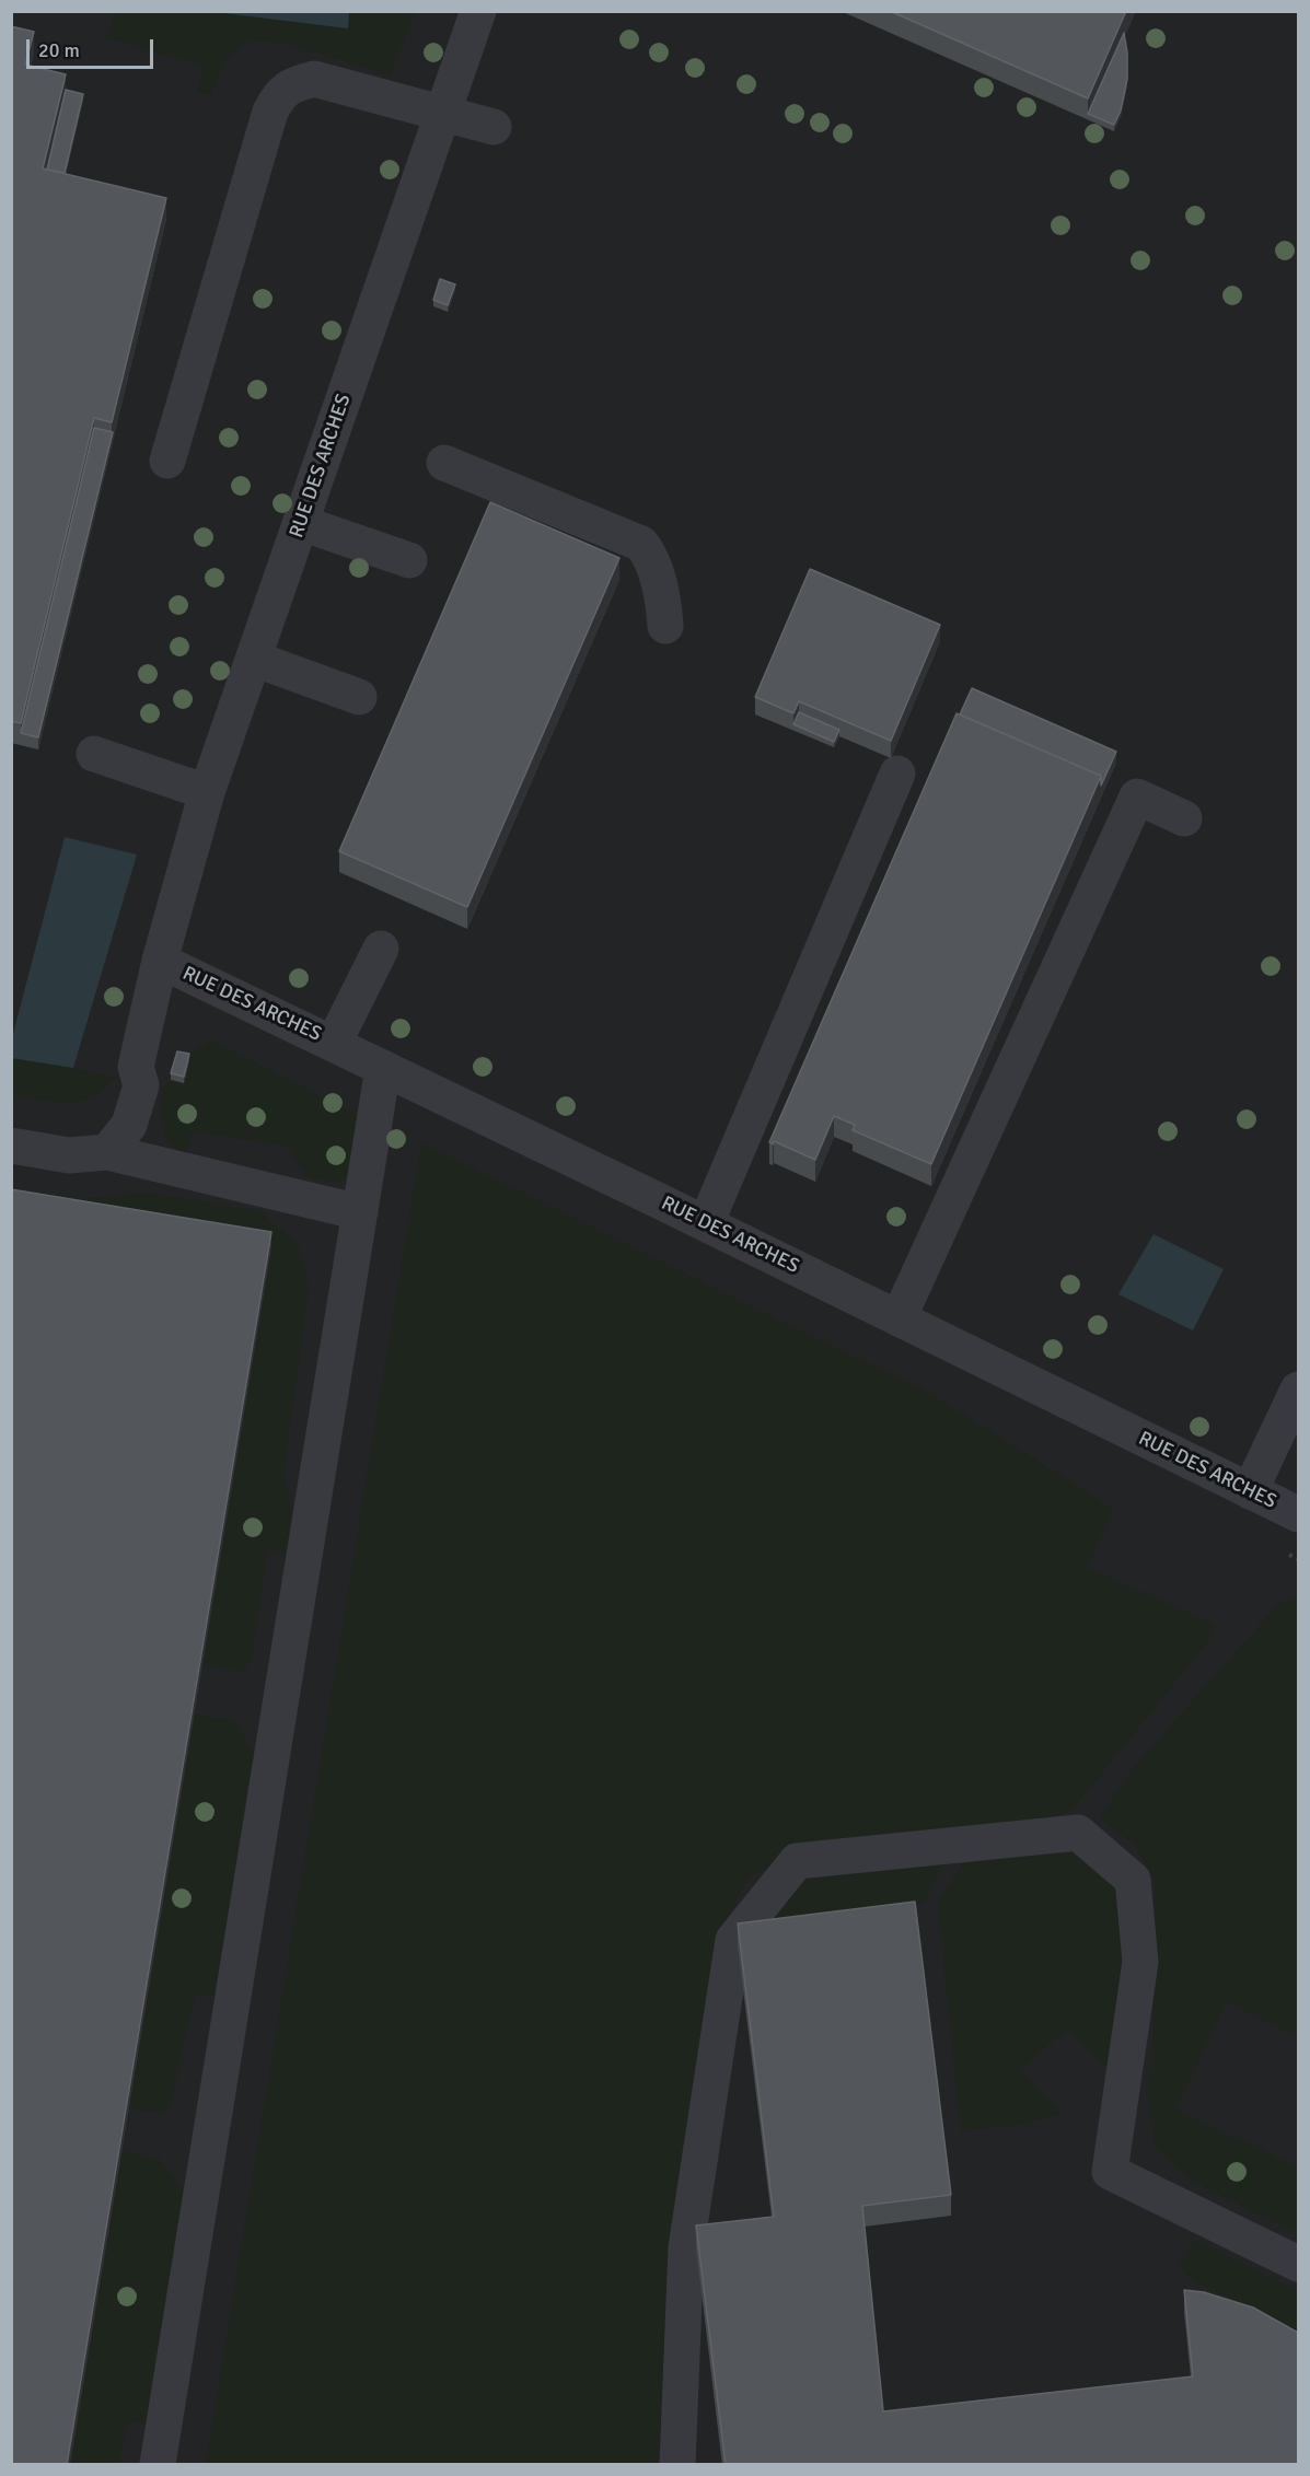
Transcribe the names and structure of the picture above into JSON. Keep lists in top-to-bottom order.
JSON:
{
  "streets": {
    "street": ["RUE DES ARCHES"]
  },
  "scale_bar": "20 m"
}
